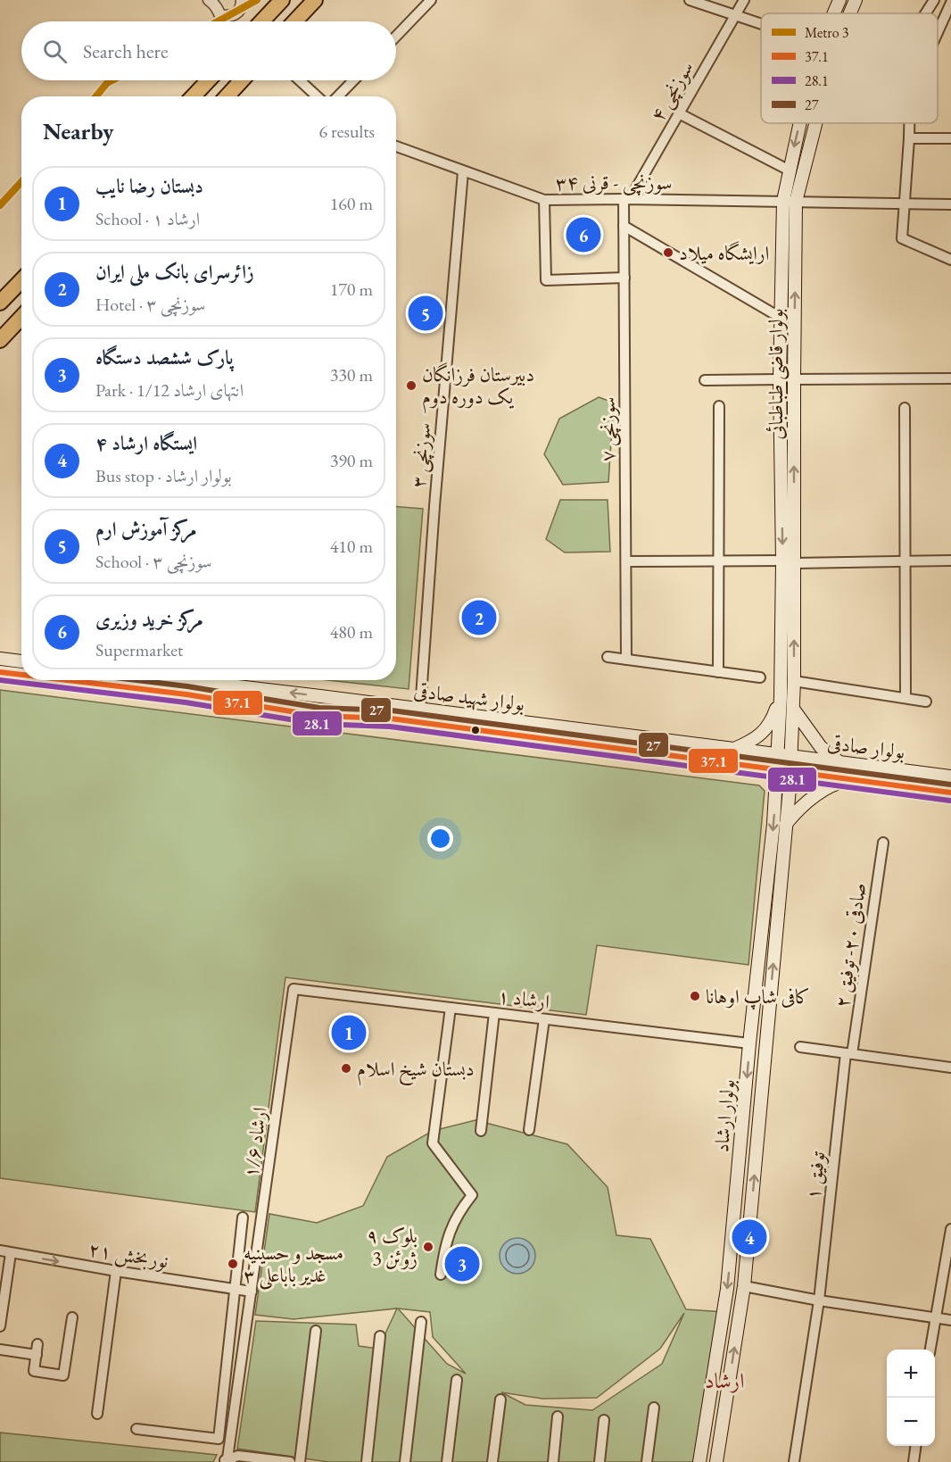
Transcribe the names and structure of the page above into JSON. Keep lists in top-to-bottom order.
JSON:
{
  "streets": {
    "main road": [
      "بولوار قاضی طباطبائی",
      "بولوار شهید صادقی",
      "بولوار صادقی",
      "بولوار ارشاد"
    ],
    "street": [
      "سوزنچی ۴",
      "سوزنچی - قرنی ۳۴",
      "سوزنچی ۷",
      "سوزنچی ۳",
      "صادقی ۲۰- توفیق ۲",
      "ارشاد ۱",
      "ارشاد ۱/۶",
      "توفیق ۱",
      "نوربخش ۲۱"
    ]
  },
  "crossings": [
    ["سوزنچی ۴", "سوزنچی - قرنی ۳۴"],
    ["سوزنچی ۴", "سوزنچی ۷"],
    ["سوزنچی - قرنی ۳۴", "بولوار قاضی طباطبائی"],
    ["سوزنچی - قرنی ۳۴", "سوزنچی ۷"],
    ["سوزنچی - قرنی ۳۴", "سوزنچی ۳"],
    ["بولوار قاضی طباطبائی", "بولوار شهید صادقی"],
    ["بولوار قاضی طباطبائی", "بولوار صادقی"],
    ["بولوار قاضی طباطبائی", "بولوار ارشاد"],
    ["سوزنچی ۳", "بولوار شهید صادقی"],
    ["بولوار شهید صادقی", "بولوار صادقی"],
    ["بولوار شهید صادقی", "بولوار ارشاد"],
    ["صادقی ۲۰- توفیق ۲", "توفیق ۱"],
    ["ارشاد ۱", "بولوار ارشاد"],
    ["ارشاد ۱", "ارشاد ۱/۶"],
    ["ارشاد ۱/۶", "نوربخش ۲۱"]
  ],
  "one_way": ["نوربخش ۲۱"],
  "districts": ["ارشاد"],
  "places": [
    "ارايشگاه ميلاد",
    "دبیرستان فرزانگان یک دوره دوم",
    "کافی شاپ اوهانا",
    "دبستان شیخ اسلام",
    "بلوک ۹ ژوئن 3",
    "مسجد و حسینیه غدیر باباعلی ۳"
  ],
  "lines": [
    "metro line 3",
    "transit line 37.1",
    "transit line 28.1",
    "transit line 27"
  ],
  "legend": [
    "Metro 3",
    "37.1",
    "28.1",
    "27"
  ],
  "page": {
    "search": "Search here",
    "heading": ["Nearby", "6 results"],
    "list": [
      {
        "mark": "1",
        "name": "دبستان رضا نایب",
        "note": "School · ارشاد ۱",
        "value": "160 m"
      },
      {
        "mark": "2",
        "name": "زائرسرای بانک ملی ایران",
        "note": "Hotel · سوزنچی ۳",
        "value": "170 m"
      },
      {
        "mark": "3",
        "name": "پارک‌ ششصد دستگاه",
        "note": "Park · انتهای ارشاد 1/12",
        "value": "330 m"
      },
      {
        "mark": "4",
        "name": "ایستگاه ارشاد ۴",
        "note": "Bus stop · بولوار ارشاد",
        "value": "390 m"
      },
      {
        "mark": "5",
        "name": "مرکز آموزش ارم",
        "note": "School · سوزنچی ۳",
        "value": "410 m"
      },
      {
        "mark": "6",
        "name": "مرکز خرید وزیری",
        "note": "Supermarket",
        "value": "480 m"
      }
    ],
    "pins": [
      "6",
      "5",
      "2",
      "1",
      "4",
      "3"
    ],
    "map_buttons": ["+", "−"]
  }
}
